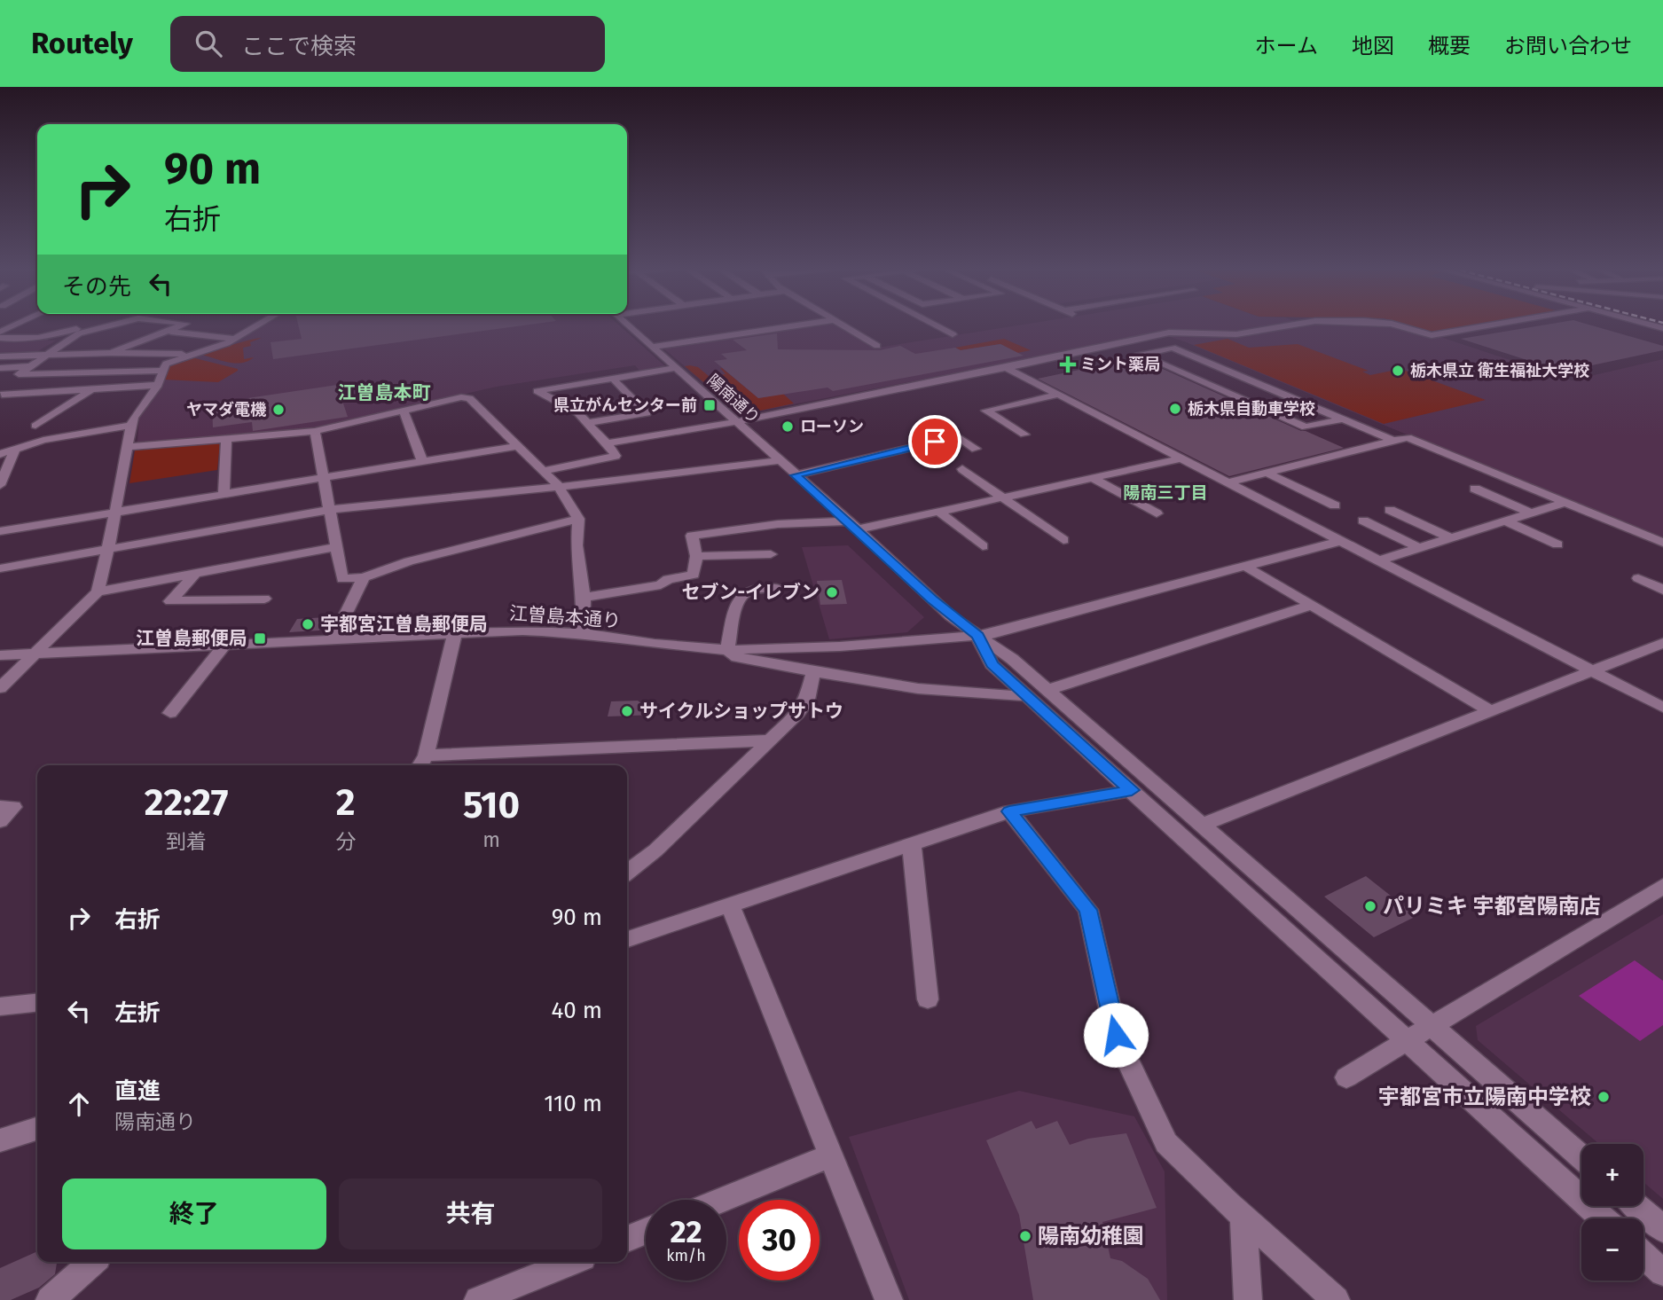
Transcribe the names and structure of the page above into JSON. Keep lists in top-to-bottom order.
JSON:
{
  "streets": {
    "street": ["陽南通り", "江曽島本通り"]
  },
  "crossings": [
    ["陽南通り", "江曽島本通り"]
  ],
  "districts": ["江曽島本町", "陽南三丁目"],
  "places": {
    "health": ["ミント薬局"],
    "other": [
      "栃木県立 衛生福祉大学校",
      "栃木県自動車学校",
      "ヤマダ電機",
      "ローソン",
      "セブン-イレブン",
      "宇都宮江曽島郵便局",
      "サイクルショップサトウ",
      "パリミキ 宇都宮陽南店",
      "宇都宮市立陽南中学校",
      "陽南幼稚園"
    ],
    "transit": ["県立がんセンター前", "江曽島郵便局"]
  },
  "page": {
    "header": "Routely",
    "search": "ここで検索",
    "nav": [
      "ホーム",
      "地図",
      "概要",
      "お問い合わせ"
    ],
    "turn": ["90 m", "右折"],
    "then": "その先",
    "eta": [
      "22:27",
      "到着",
      "2",
      "分",
      "510",
      "m"
    ],
    "list": [
      {
        "name": "右折",
        "value": "90 m"
      },
      {
        "name": "左折",
        "value": "40 m"
      },
      {
        "name": "直進",
        "note": "陽南通り",
        "value": "110 m"
      }
    ],
    "map_buttons": ["+", "−"],
    "buttons": ["終了", "共有"],
    "speed": "22 km/h",
    "limit": "30"
  }
}
